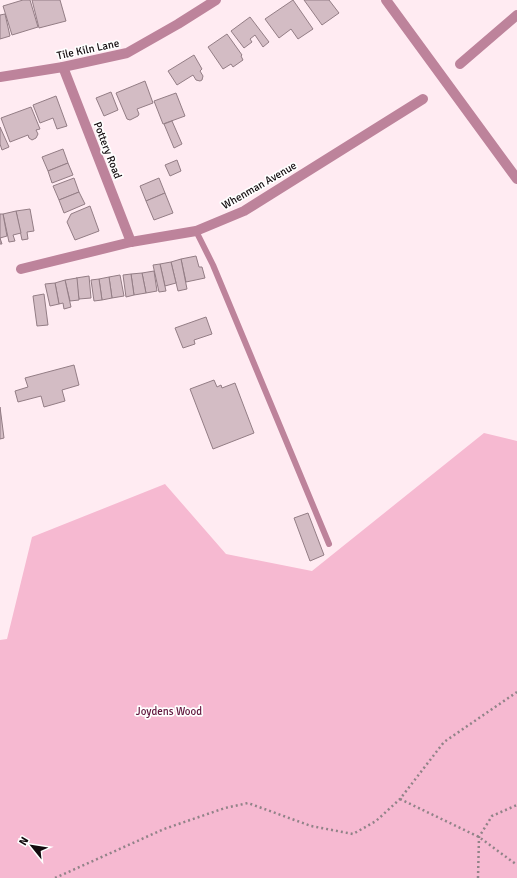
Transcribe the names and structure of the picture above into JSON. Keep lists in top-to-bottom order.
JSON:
{
  "streets": {
    "street": ["Tile Kiln Lane", "Pottery Road", "Whenman Avenue"]
  },
  "crossings": [
    ["Tile Kiln Lane", "Pottery Road"],
    ["Pottery Road", "Whenman Avenue"]
  ],
  "parks": ["Joydens Wood"],
  "north": "top left"
}
